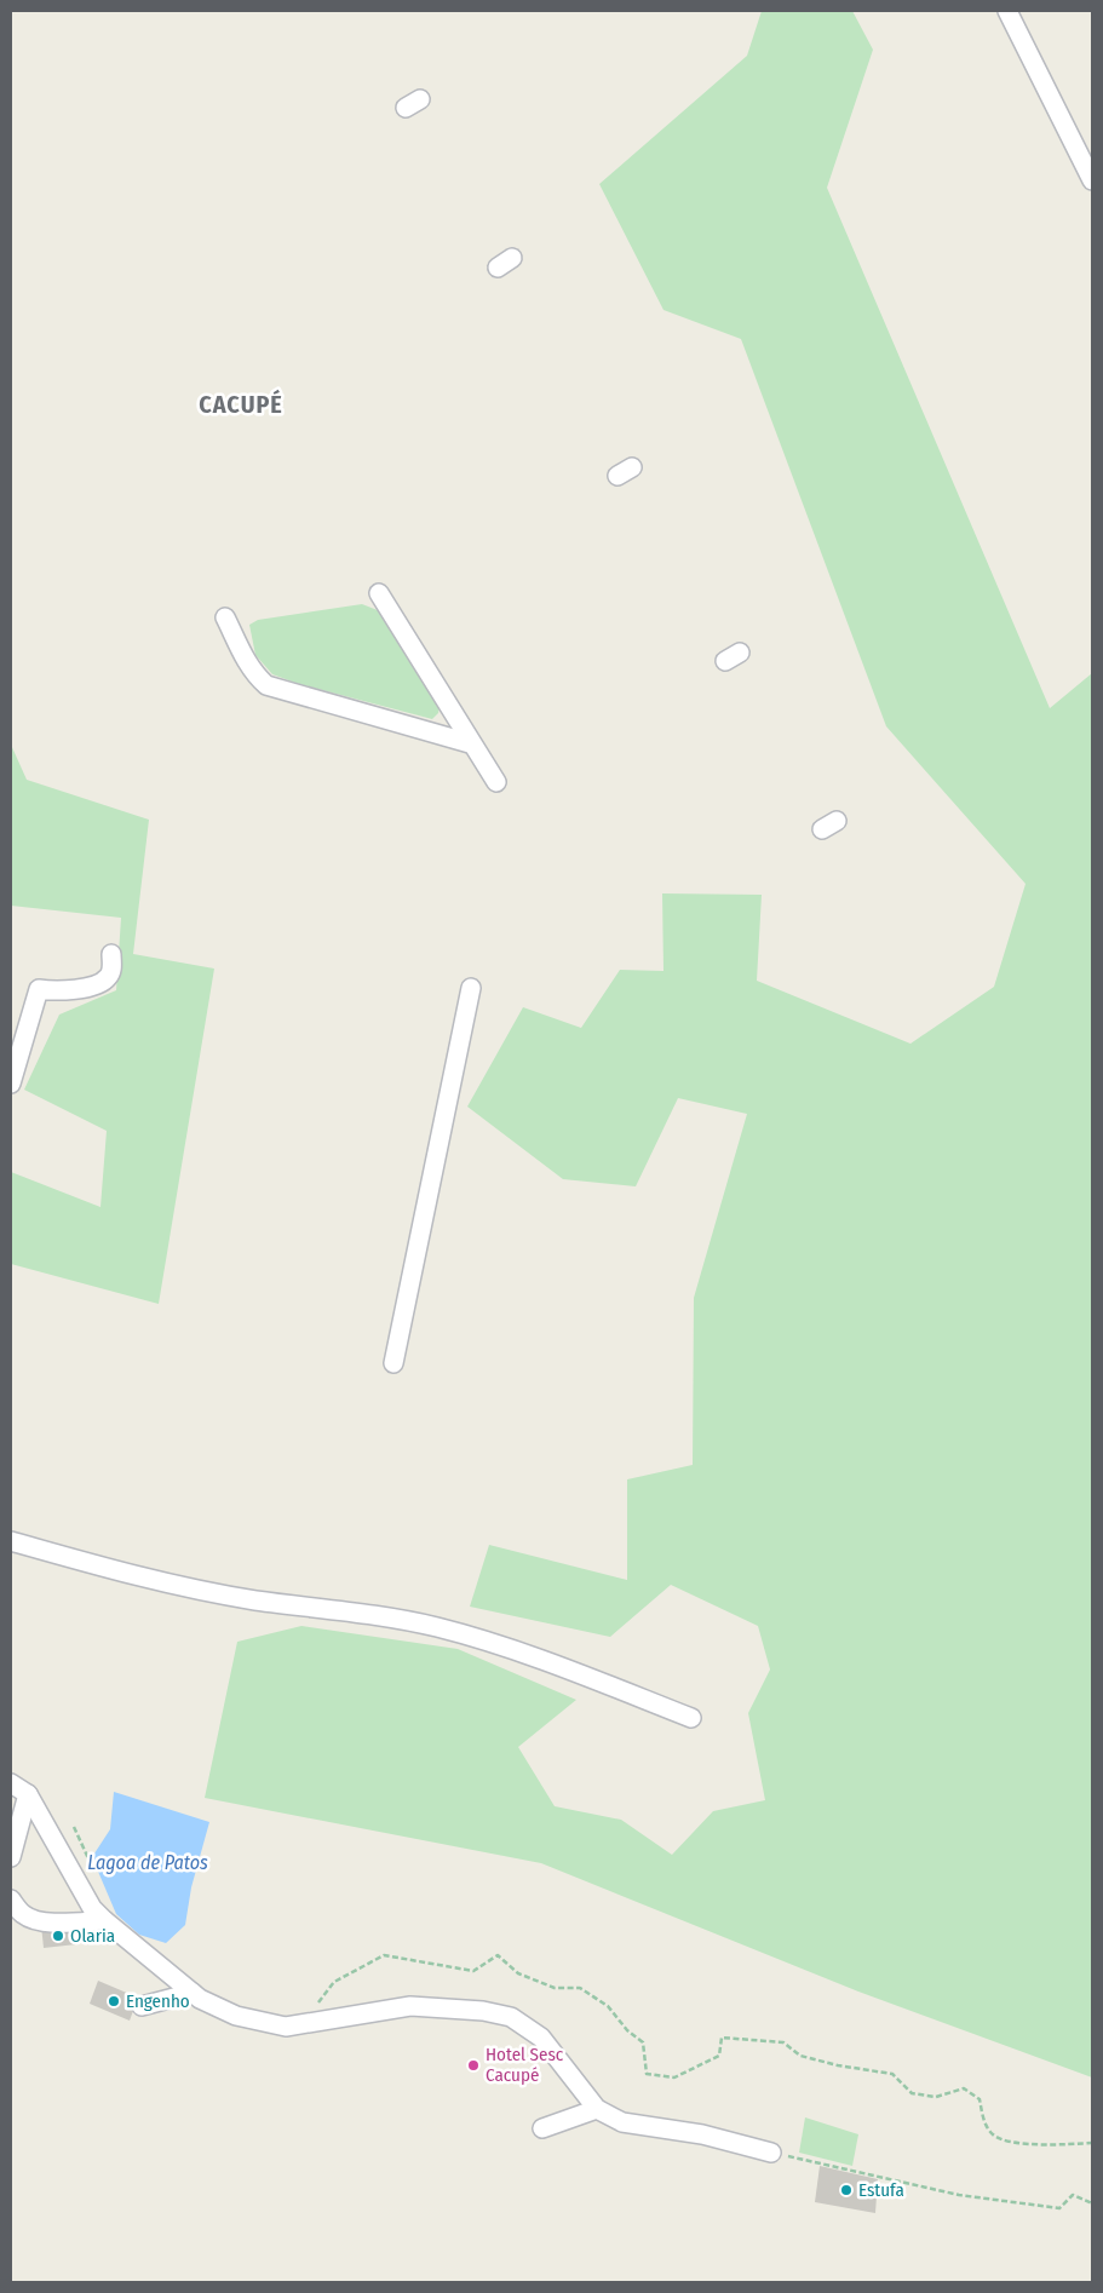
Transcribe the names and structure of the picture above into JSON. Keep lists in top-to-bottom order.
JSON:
{
  "districts": ["CACUPÉ"],
  "water": ["Lagoa de Patos"],
  "places": [
    "Olaria",
    "Engenho",
    "Hotel Sesc Cacupé",
    "Estufa"
  ]
}
